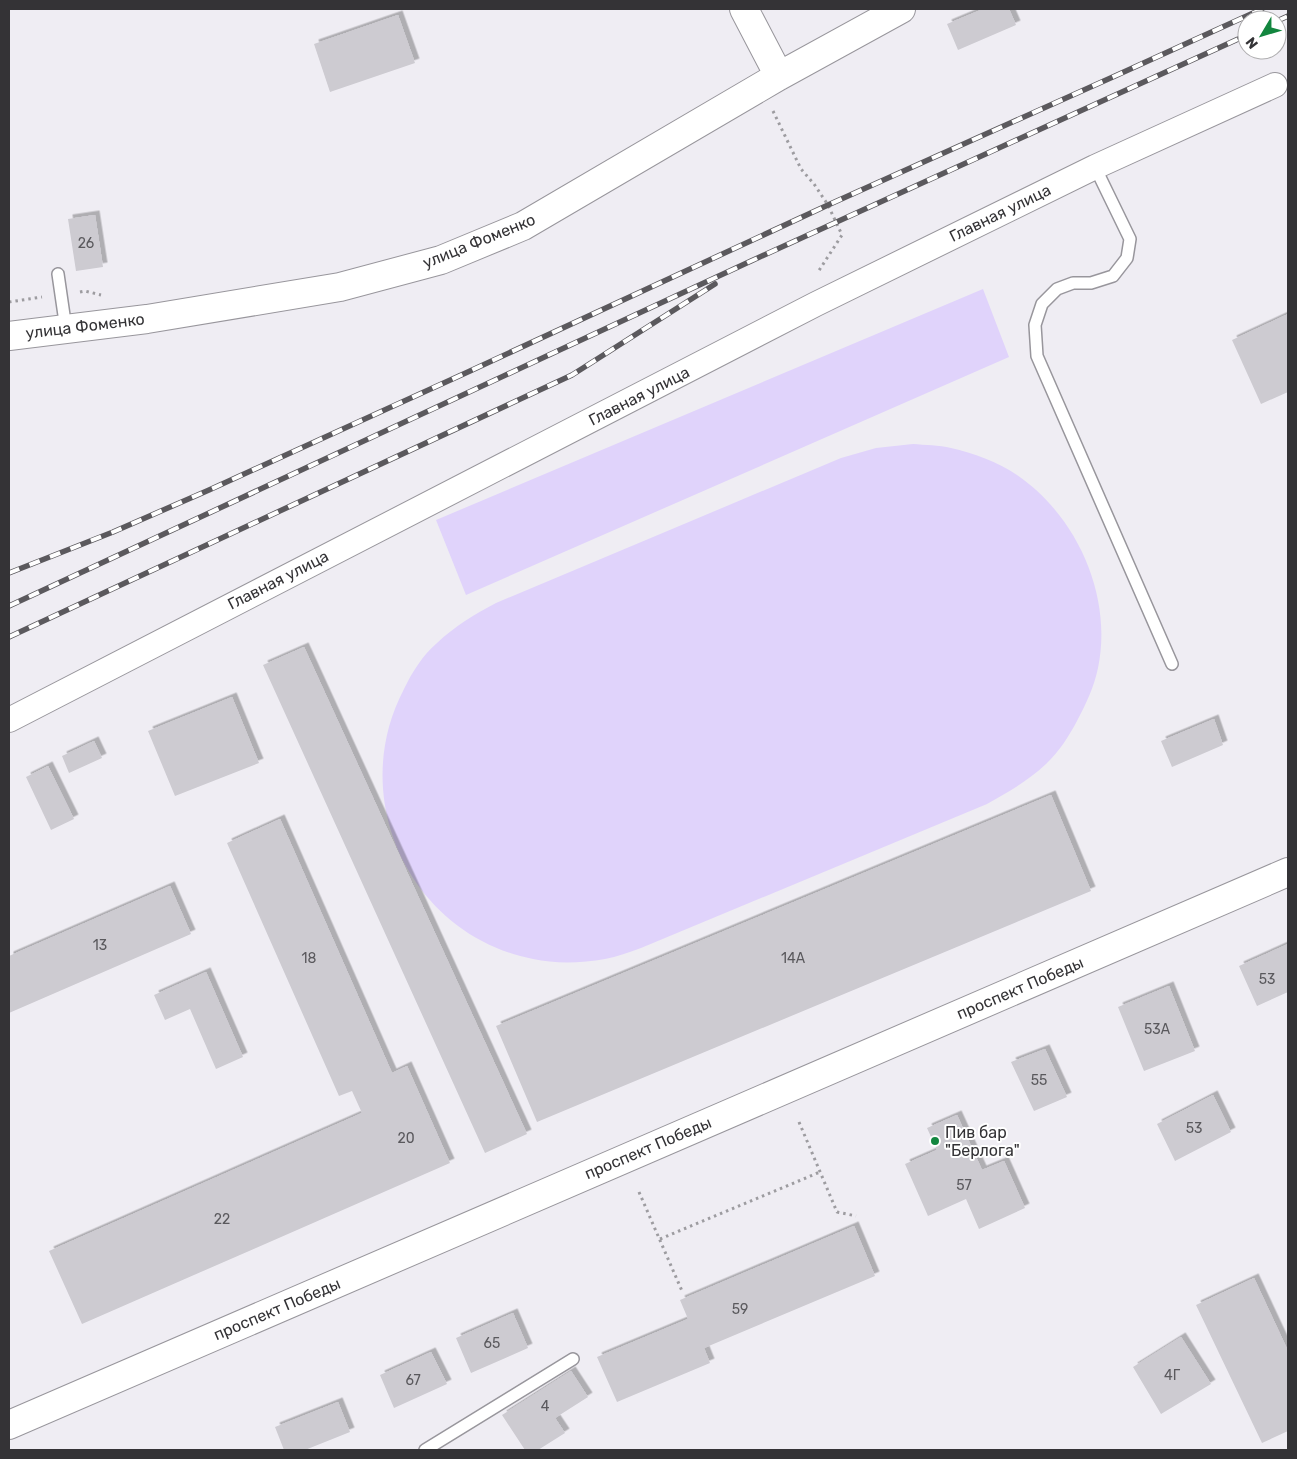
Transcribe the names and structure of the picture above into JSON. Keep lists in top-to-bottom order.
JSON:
{
  "streets": {
    "main road": ["улица Фоменко", "проспект Победы"],
    "street": ["Главная улица"]
  },
  "places": ["Пив бар \"Берлога\""],
  "house_numbers": [
    "26",
    "13",
    "18",
    "14А",
    "53",
    "53А",
    "55",
    "53",
    "20",
    "57",
    "22",
    "59",
    "65",
    "4Г",
    "67",
    "4"
  ],
  "north": "bottom left"
}
